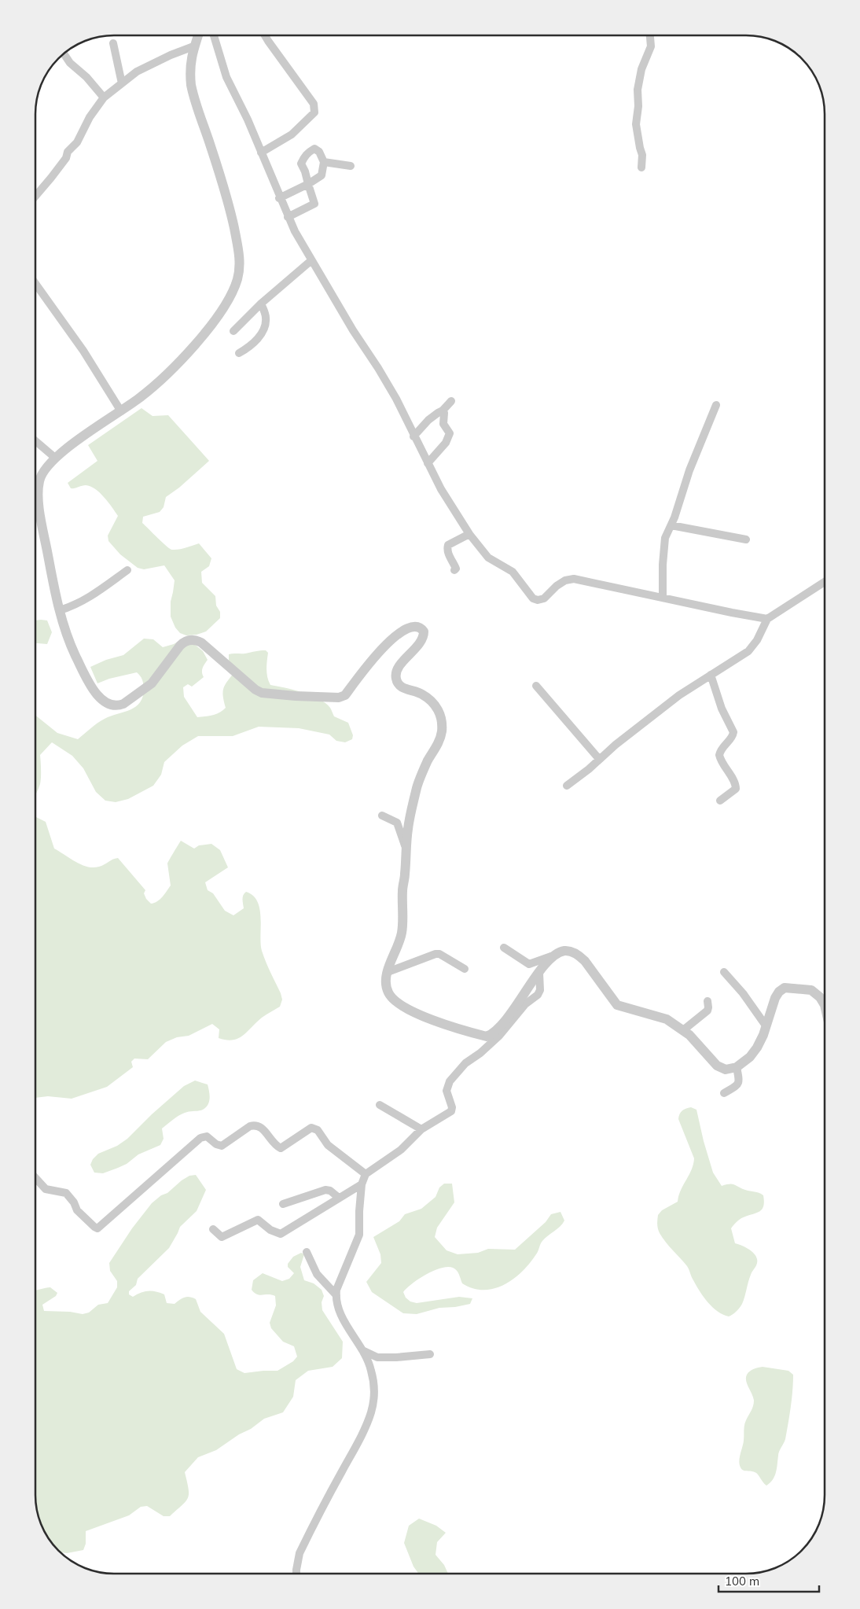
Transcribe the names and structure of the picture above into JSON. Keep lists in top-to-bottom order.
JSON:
{
  "scale_bar": "100 m"
}
